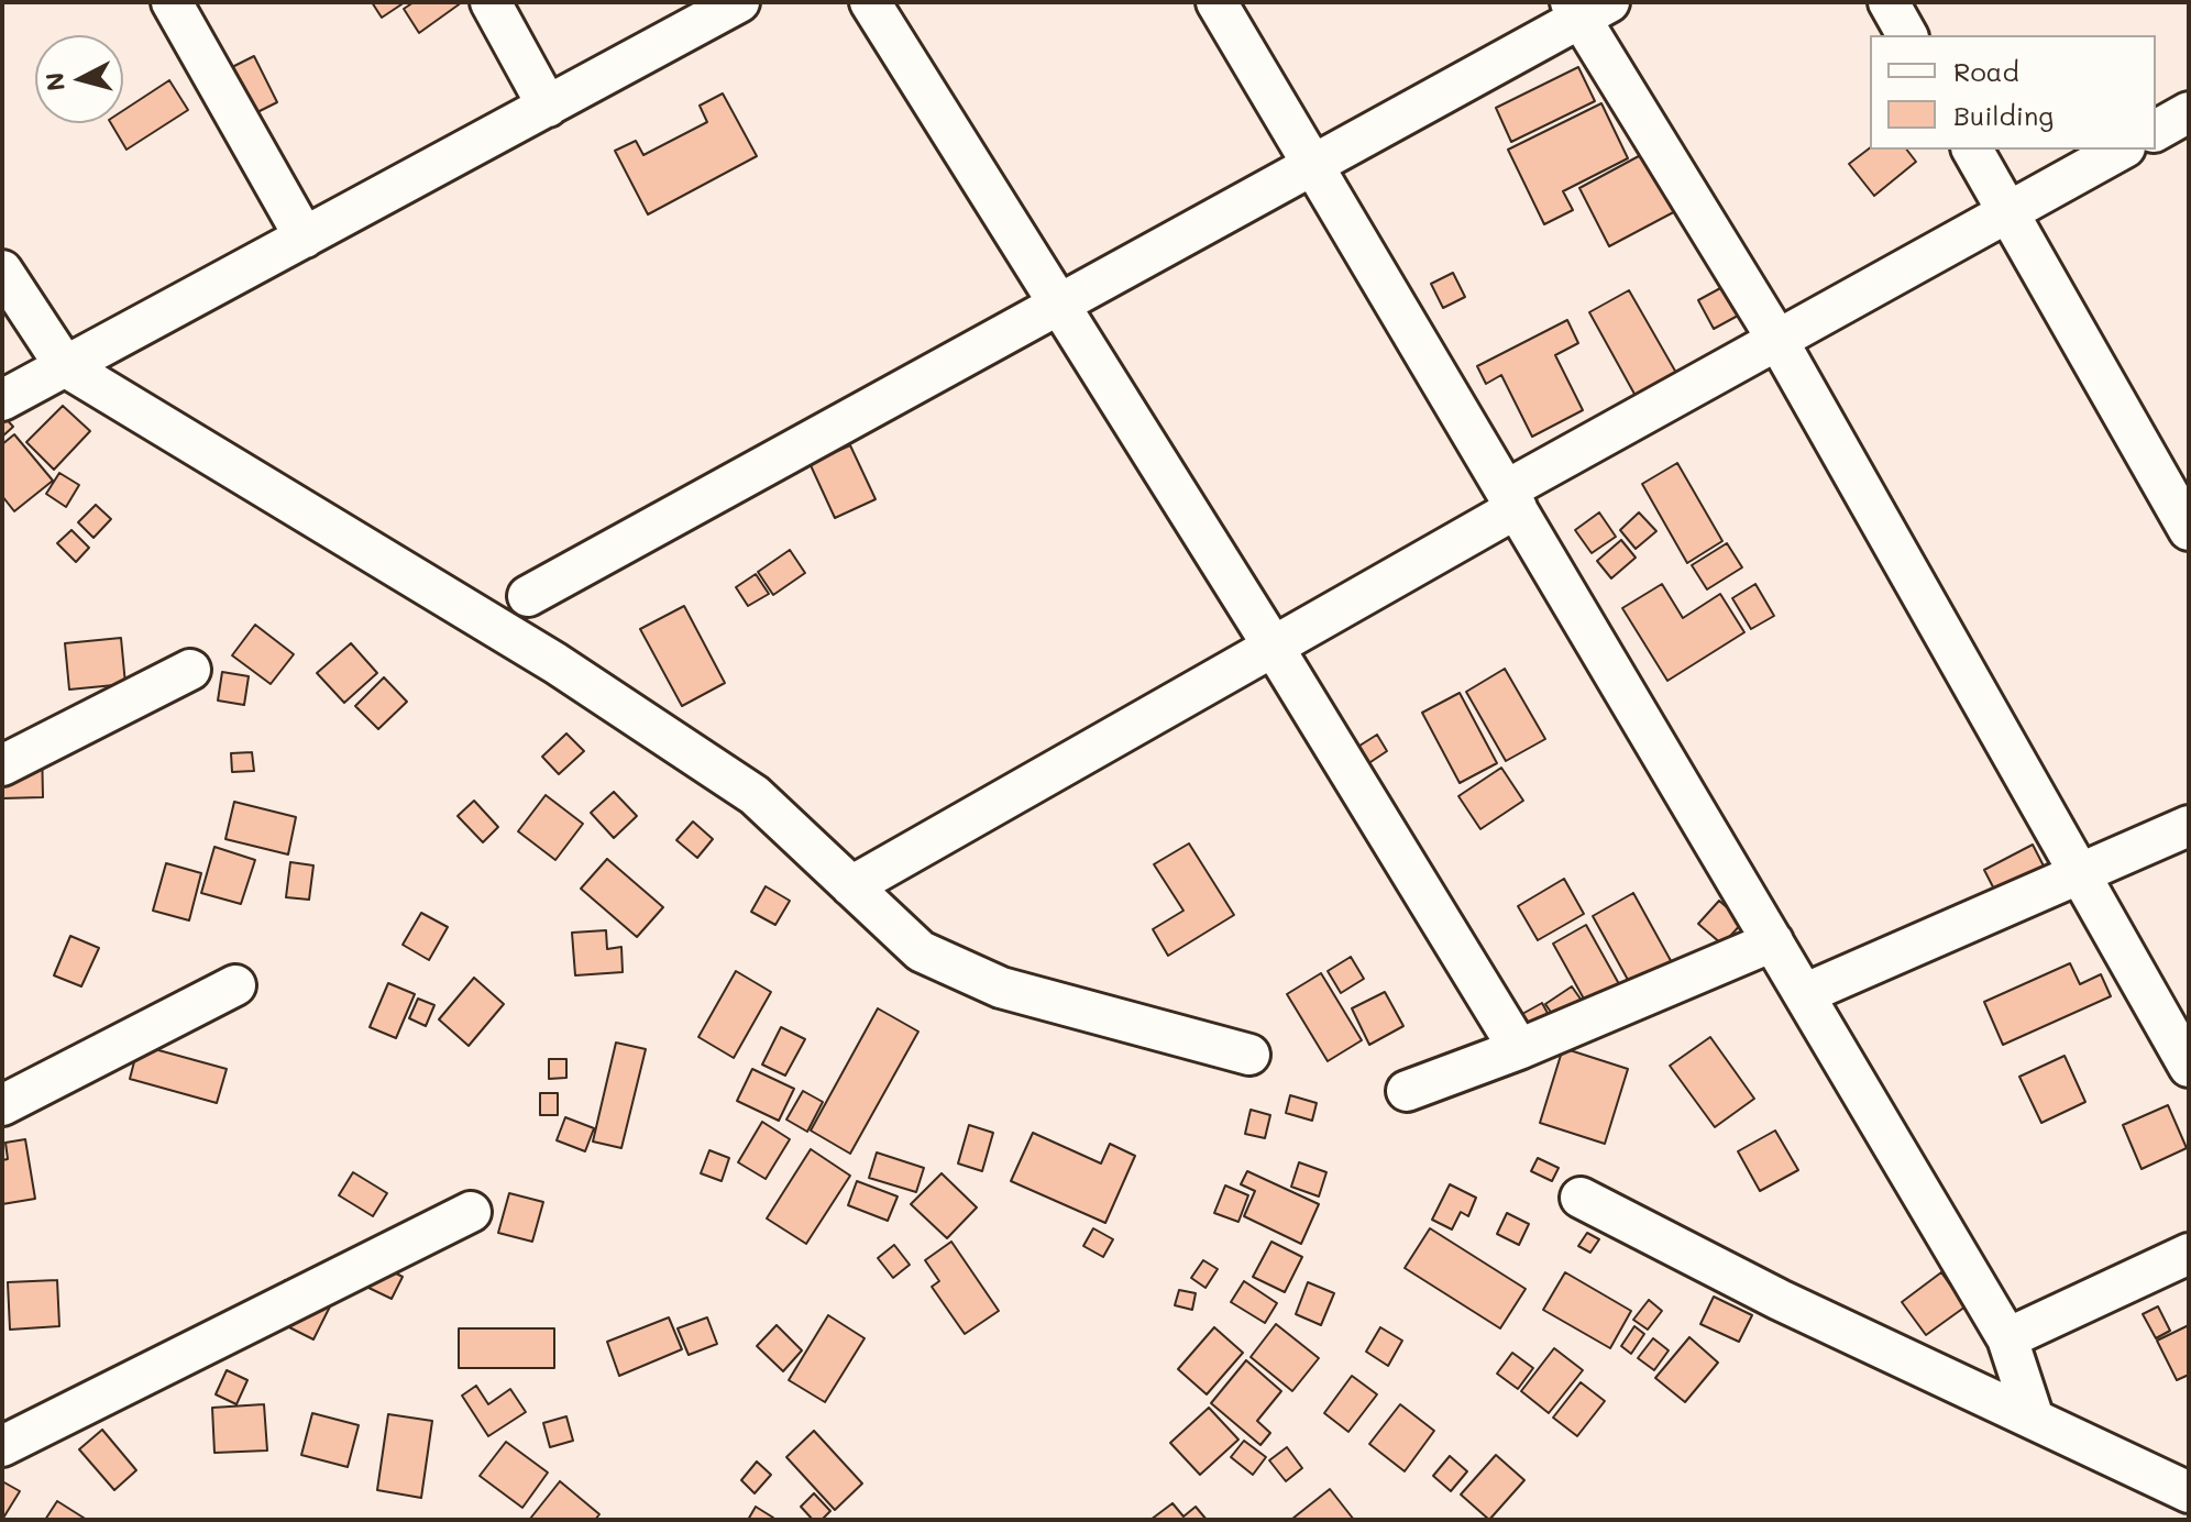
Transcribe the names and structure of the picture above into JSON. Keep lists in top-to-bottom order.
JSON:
{
  "legend": ["Road", "Building"],
  "north": "left"
}
